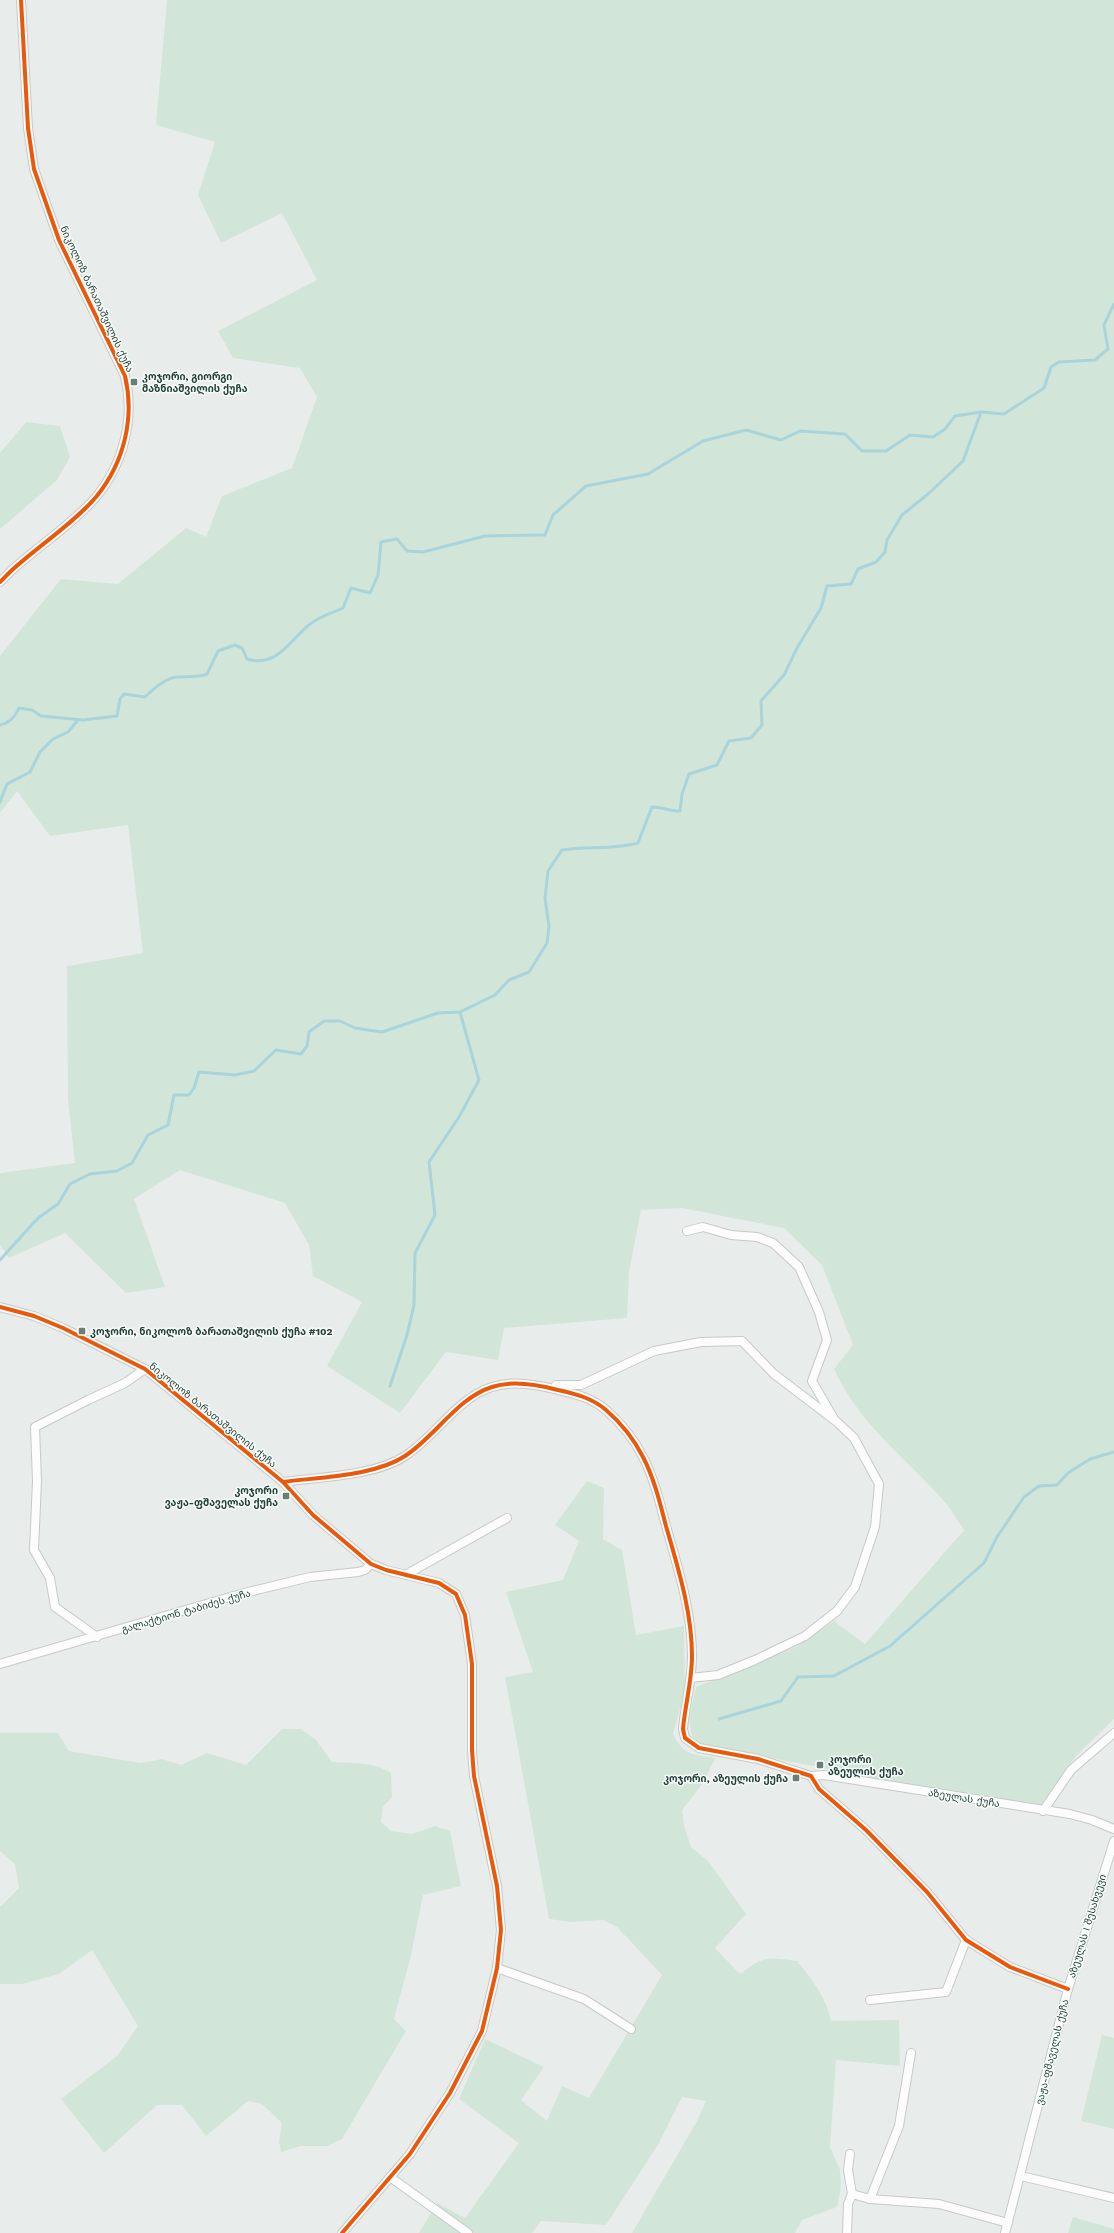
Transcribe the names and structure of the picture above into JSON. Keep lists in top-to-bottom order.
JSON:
{
  "streets": {
    "street": [
      "ნიკოლოზ ბარათაშვილის ქუჩა",
      "გალაქტიონ ტაბიძეს ქუჩა",
      "აზეულას ქუჩა",
      "აზეულას I შესახვევი",
      "ვაჟა-ფშაველას ქუჩა"
    ]
  },
  "crossings": [
    ["ნიკოლოზ ბარათაშვილის ქუჩა", "გალაქტიონ ტაბიძეს ქუჩა"],
    ["აზეულას ქუჩა", "ვაჟა-ფშაველას ქუჩა"],
    ["აზეულას I შესახვევი", "ვაჟა-ფშაველას ქუჩა"]
  ],
  "places": {
    "transit": [
      "კოჯორი, გიორგი მაზნიაშვილის ქუჩა",
      "კოჯორი, ნიკოლოზ ბარათაშვილის ქუჩა #102",
      "კოჯორი ვაჟა-ფშაველას ქუჩა",
      "კოჯორი აზეულის ქუჩა",
      "კოჯორი, აზეულის ქუჩა"
    ]
  }
}
